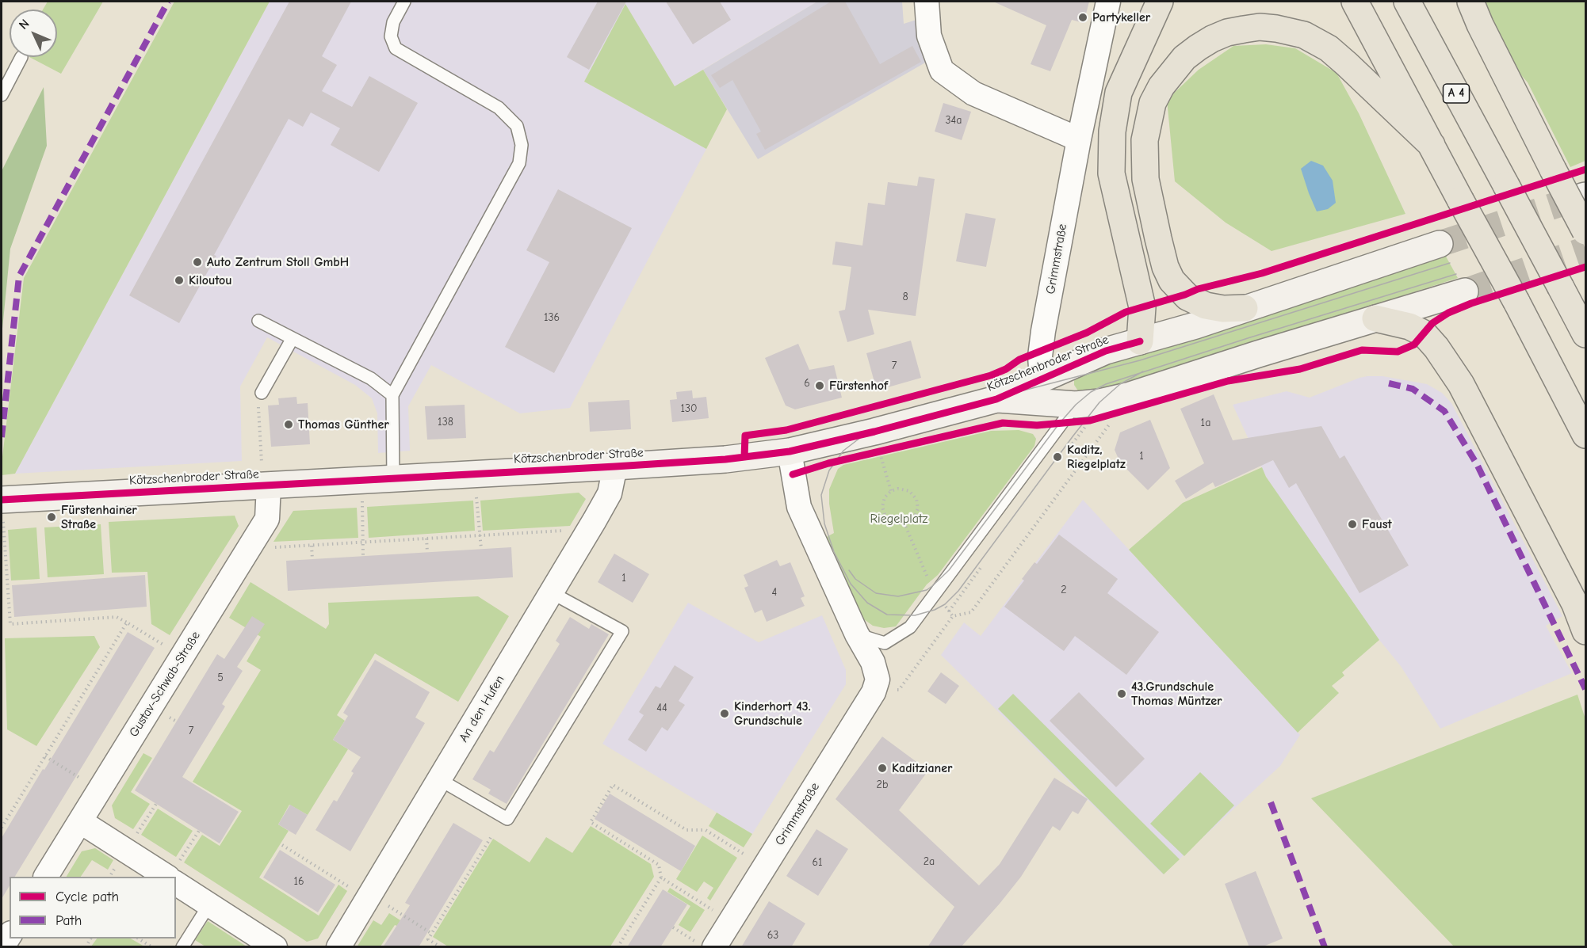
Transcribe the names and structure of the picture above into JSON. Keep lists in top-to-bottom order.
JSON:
{
  "streets": {
    "highway": ["A 4"],
    "street": [
      "Grimmstraße",
      "Kötzschenbroder Straße",
      "Gustav-Schwab-Straße",
      "An den Hufen"
    ]
  },
  "crossings": [
    ["Grimmstraße", "Kötzschenbroder Straße"],
    ["Kötzschenbroder Straße", "Gustav-Schwab-Straße"],
    ["Kötzschenbroder Straße", "An den Hufen"]
  ],
  "parks": ["Riegelplatz"],
  "places": [
    "Partykeller",
    "Auto Zentrum Stoll GmbH",
    "Kiloutou",
    "Fürstenhof",
    "Thomas Günther",
    "Kaditz, Riegelplatz",
    "Fürstenhainer Straße",
    "Faust",
    "43.Grundschule Thomas Müntzer",
    "Kinderhort 43. Grundschule",
    "Kaditzianer"
  ],
  "house_numbers": [
    "34a",
    "8",
    "136",
    "7",
    "6",
    "130",
    "138",
    "1a",
    "1",
    "1",
    "2",
    "4",
    "5",
    "44",
    "7",
    "2b",
    "2a",
    "61",
    "16",
    "63"
  ],
  "legend": ["Cycle path", "Path"],
  "north": "top left"
}
